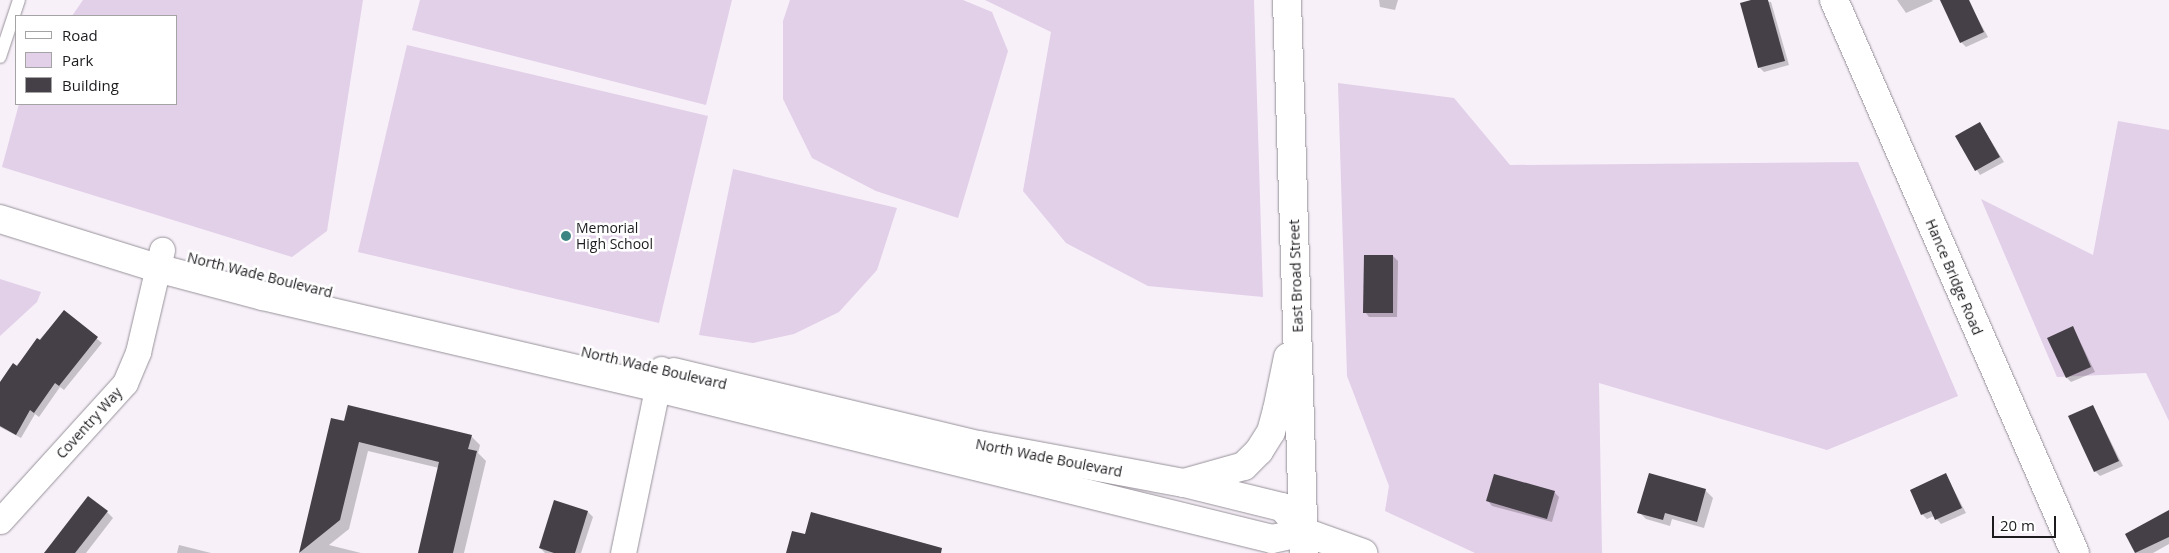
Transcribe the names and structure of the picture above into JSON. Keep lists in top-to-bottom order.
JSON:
{
  "streets": {
    "main road": ["North Wade Boulevard", "East Broad Street", "Hance Bridge Road"],
    "street": ["Coventry Way"]
  },
  "crossings": [
    ["North Wade Boulevard", "East Broad Street"],
    ["North Wade Boulevard", "Coventry Way"]
  ],
  "places": ["Memorial High School"],
  "legend": ["Road", "Park", "Building"],
  "scale_bar": "20 m"
}
